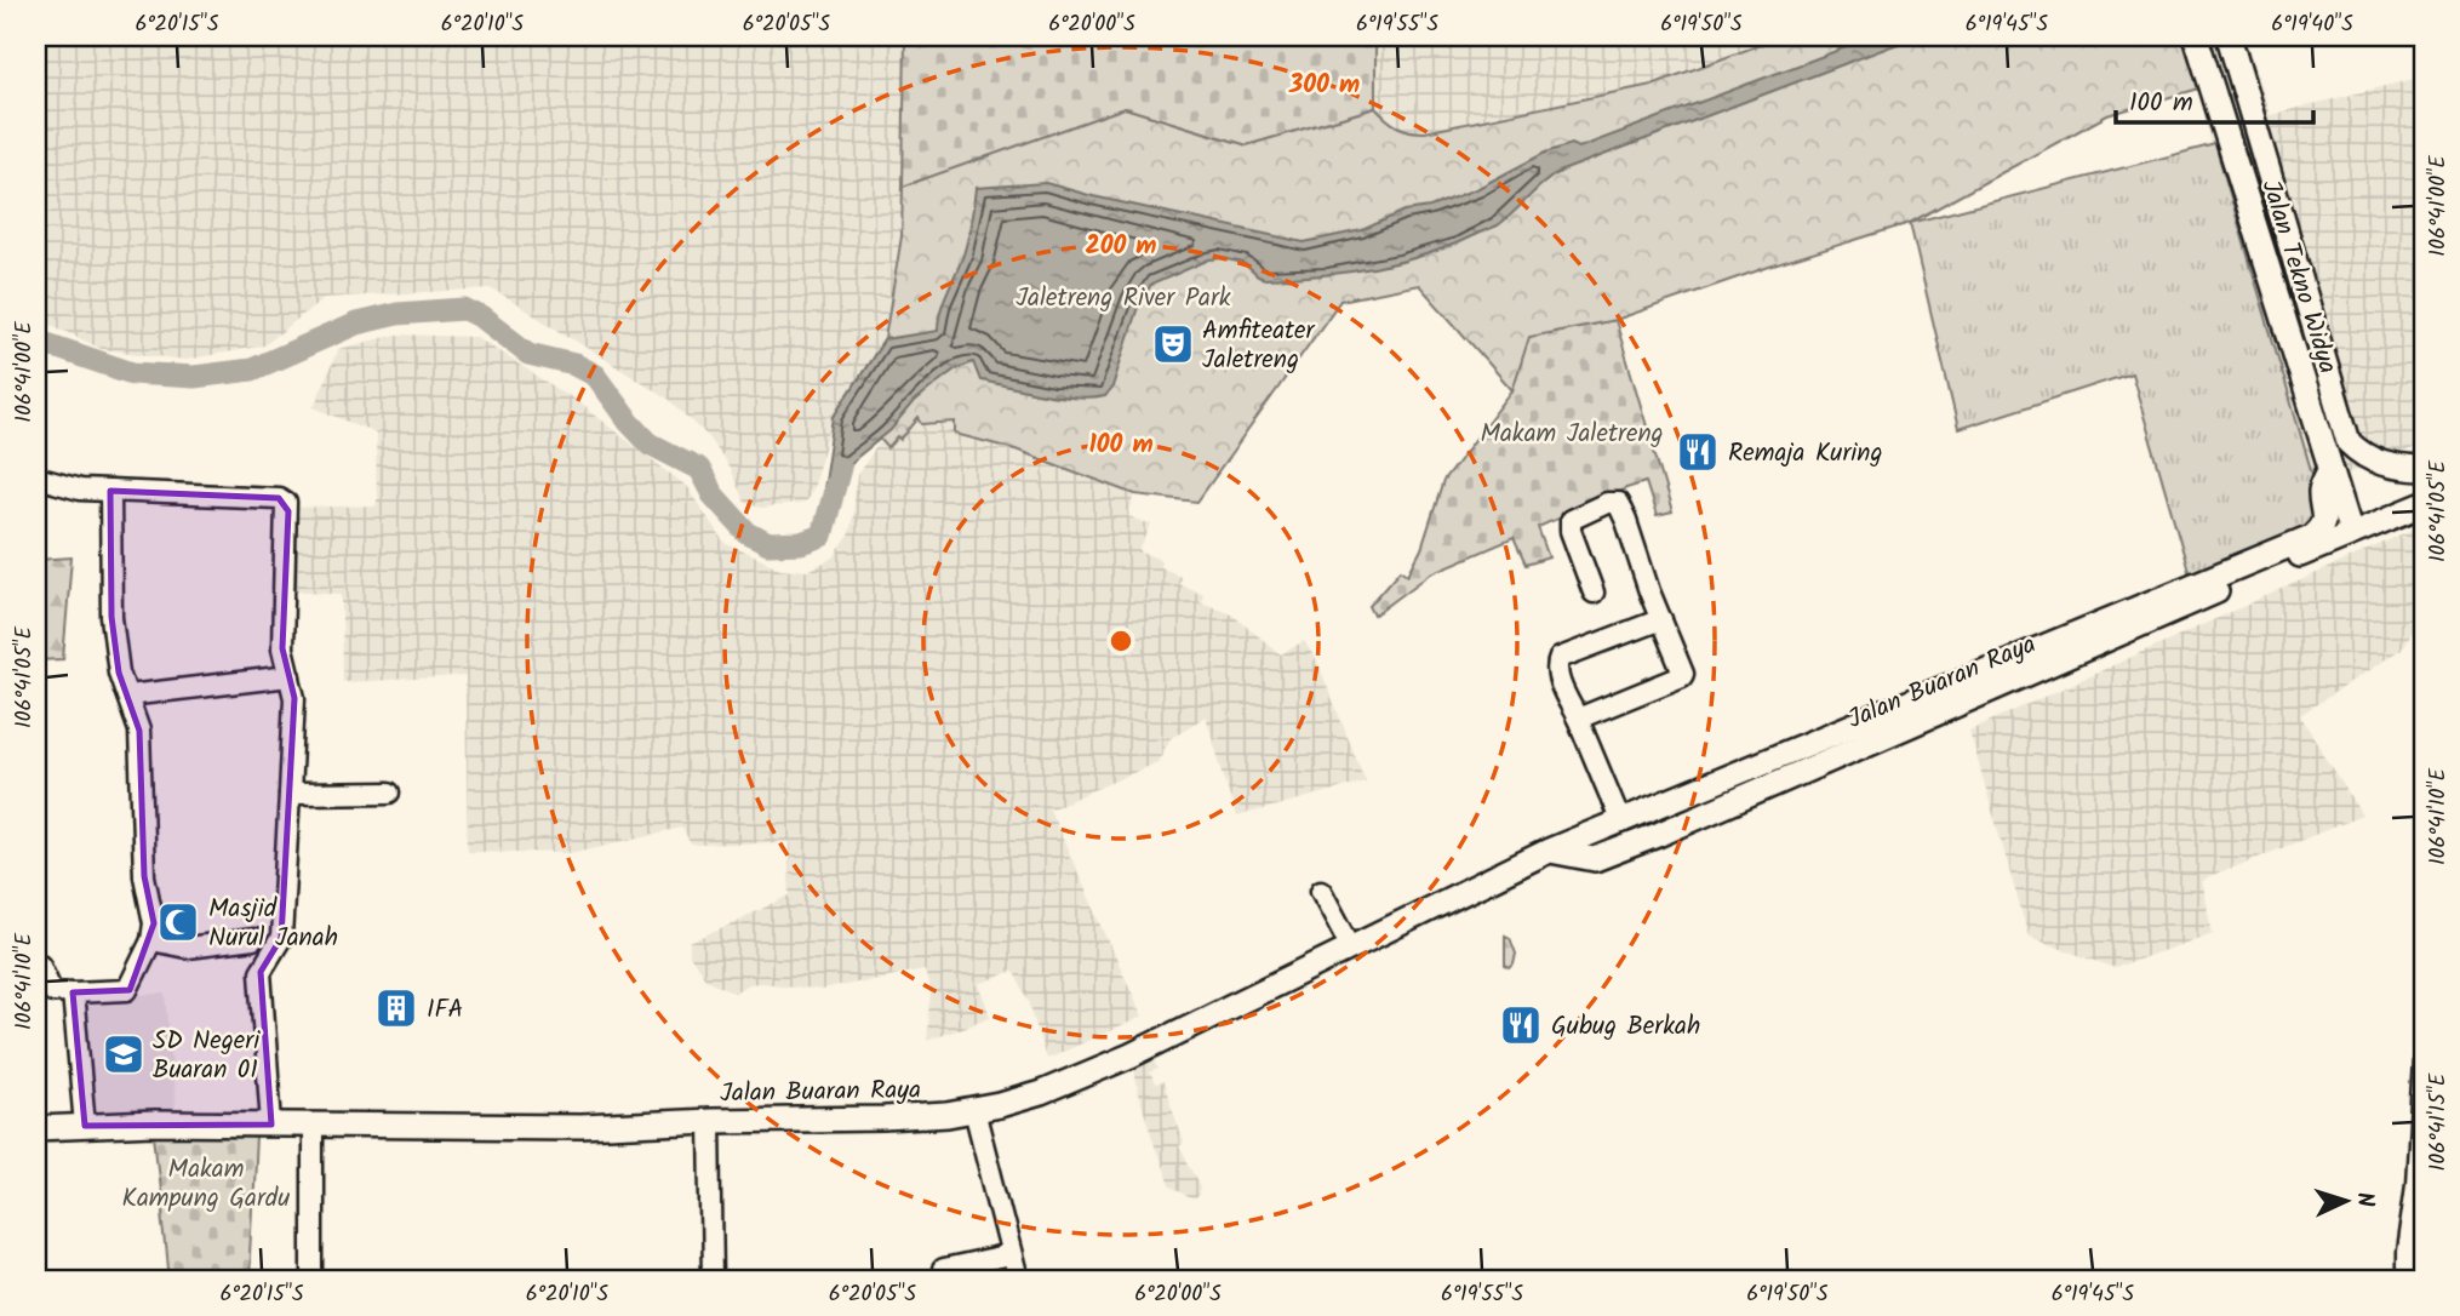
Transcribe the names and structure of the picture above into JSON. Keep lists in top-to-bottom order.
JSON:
{
  "streets": {
    "main road": ["Jalan Tekno Widya", "Jalan Buaran Raya"]
  },
  "crossings": [
    ["Jalan Tekno Widya", "Jalan Buaran Raya"]
  ],
  "parks": ["Jaletreng River Park", "Makam Jaletreng", "Makam Kampung Gardu"],
  "places": {
    "theatre": ["Amfiteater Jaletreng"],
    "restaurant": ["Remaja Kuring", "Gubug Berkah"],
    "mosque": ["Masjid Nurul Janah"],
    "building": ["IFA"],
    "school or university": ["SD Negeri Buaran 01"]
  },
  "scale_bar": "100 m",
  "north": "right",
  "coordinates": [
    "6°20'15\"S",
    "6°20'10\"S",
    "6°20'05\"S",
    "6°20'00\"S",
    "6°19'55\"S",
    "6°19'50\"S",
    "6°19'45\"S",
    "6°19'40\"S",
    "106°41'00\"E",
    "106°41'05\"E",
    "106°41'10\"E",
    "106°41'15\"E"
  ],
  "rings": ["300 m", "200 m", "100 m"]
}
